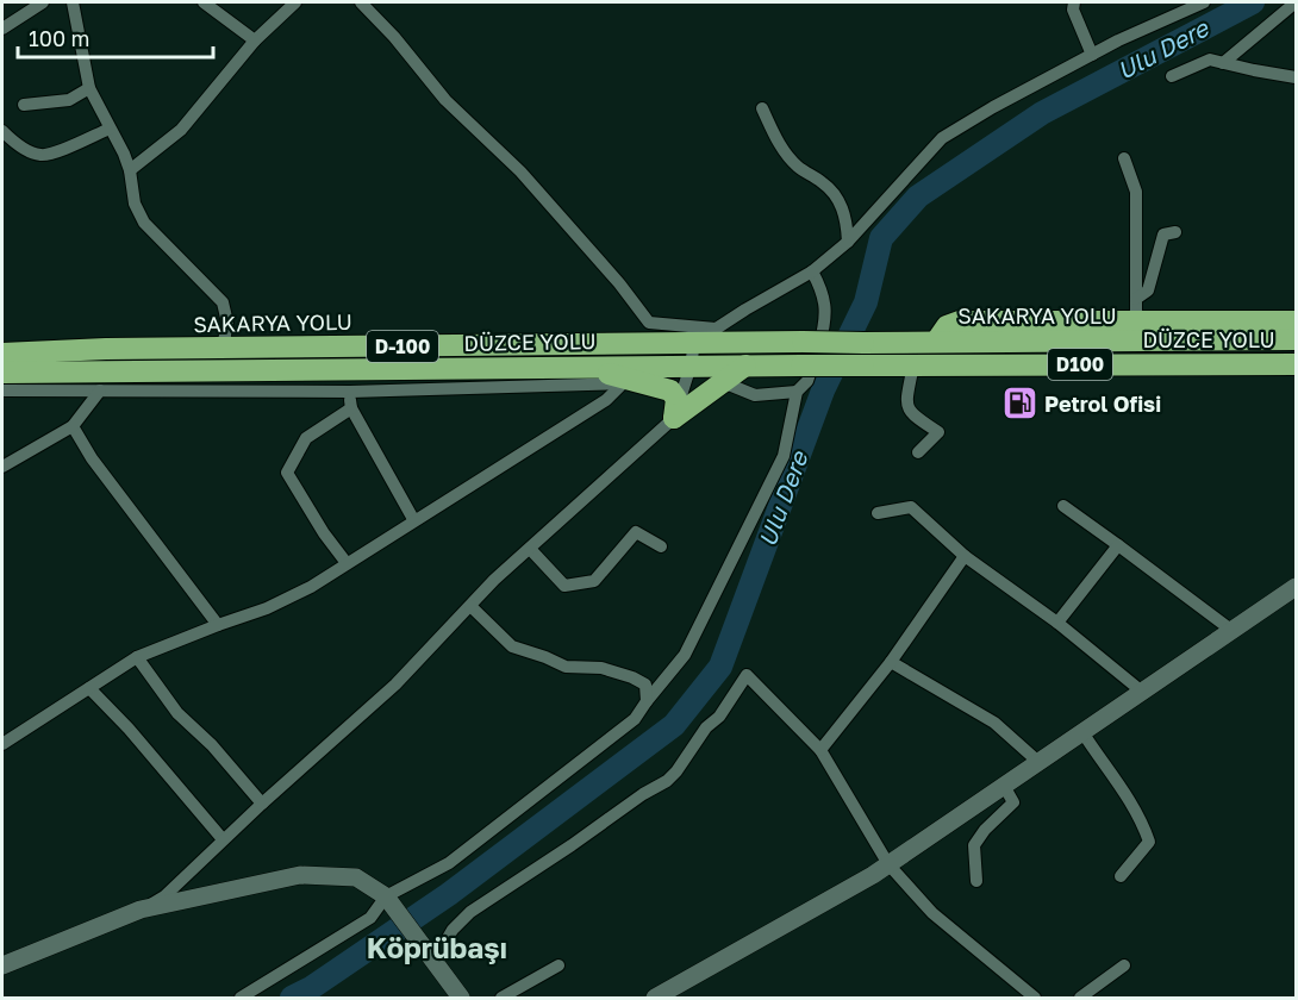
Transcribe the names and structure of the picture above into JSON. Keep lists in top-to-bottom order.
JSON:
{
  "streets": {
    "highway": [
      "SAKARYA YOLU",
      "DÜZCE YOLU",
      "D-100",
      "D100"
    ]
  },
  "districts": ["Köprübaşı"],
  "water": ["Ulu Dere"],
  "places": {
    "fuel station": ["Petrol Ofisi"]
  },
  "scale_bar": "100 m"
}
